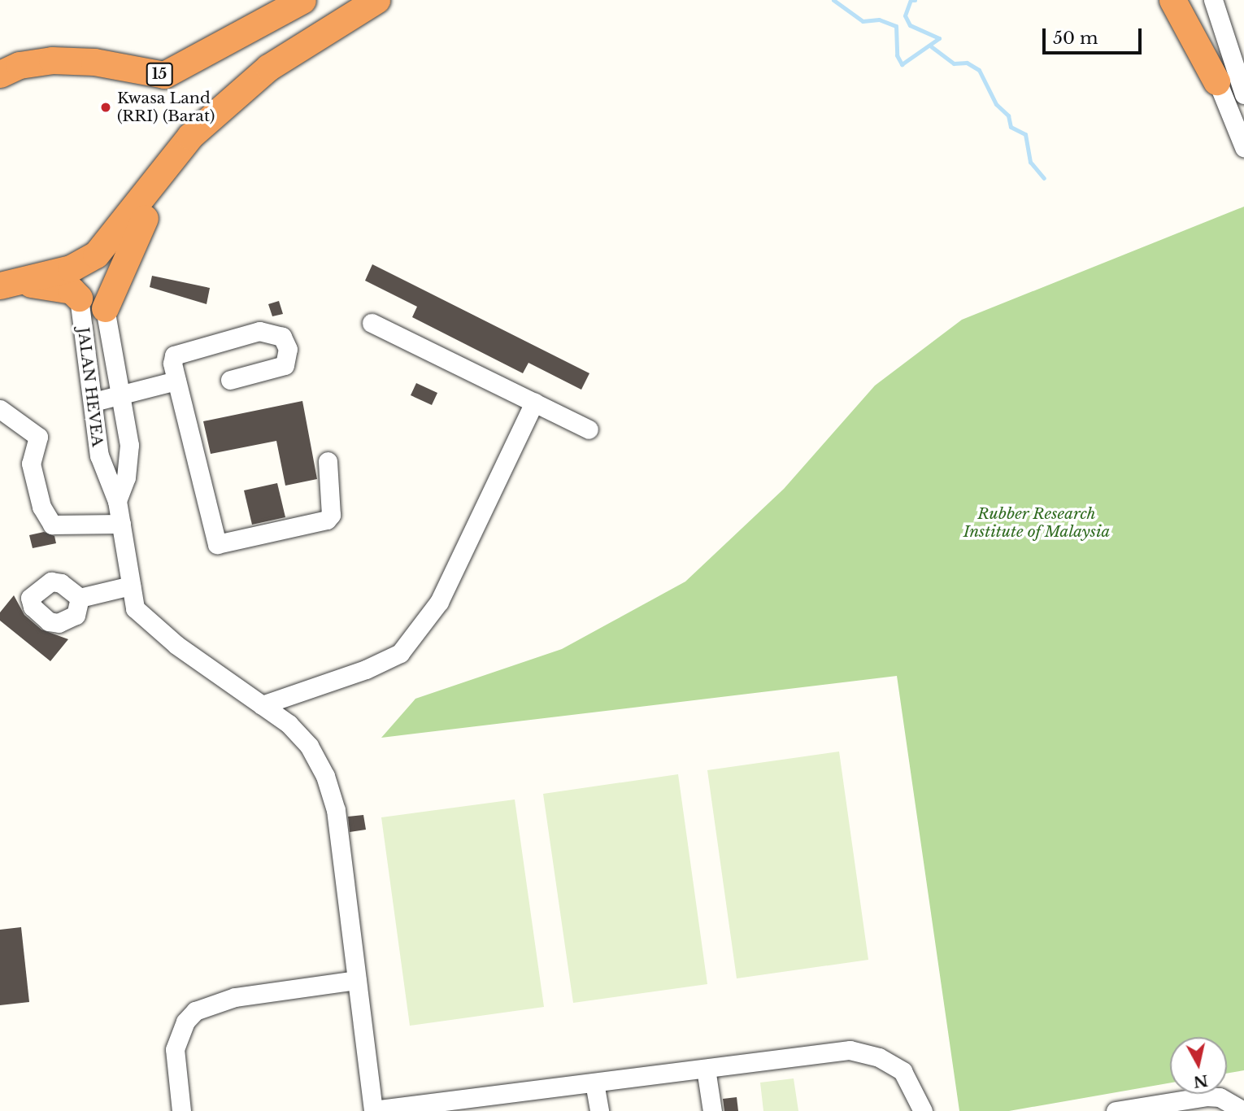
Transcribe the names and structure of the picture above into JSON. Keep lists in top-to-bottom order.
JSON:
{
  "streets": {
    "highway": ["15"],
    "street": ["JALAN HEVEA"]
  },
  "parks": ["Rubber Research Institute of Malaysia"],
  "places": ["Kwasa Land (RRI) (Barat)"],
  "scale_bar": "50 m",
  "north": "bottom"
}
